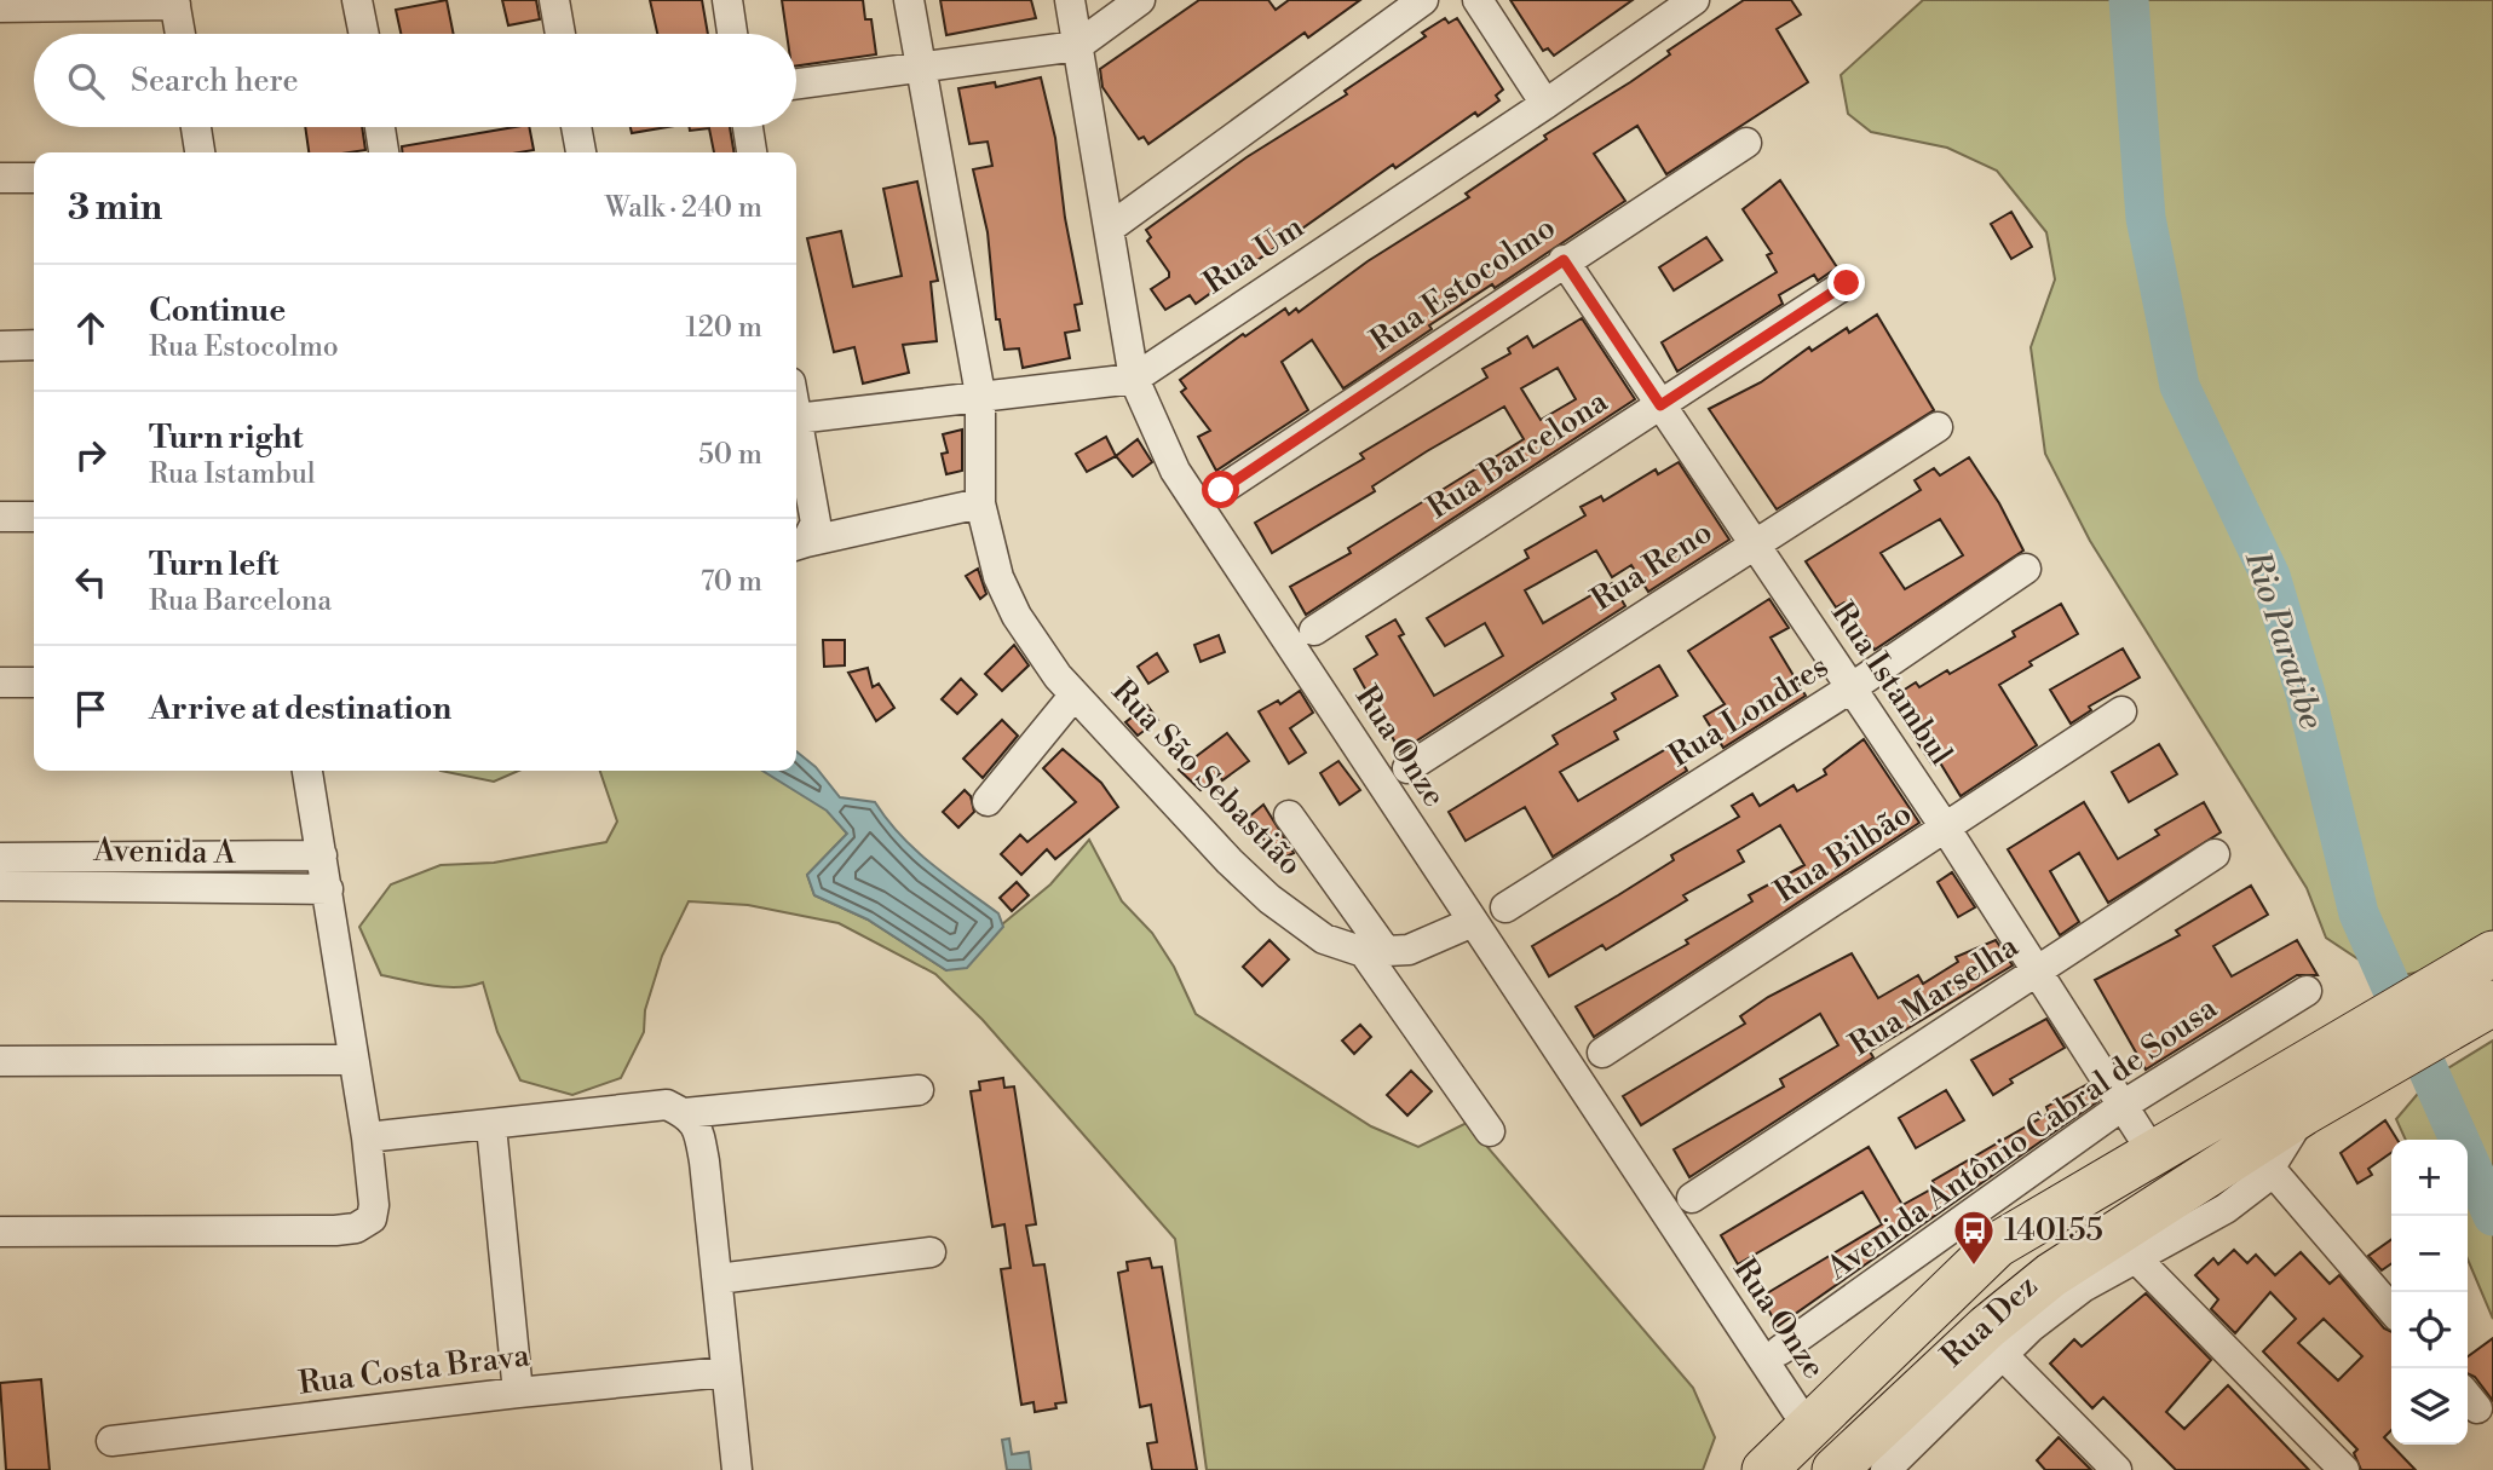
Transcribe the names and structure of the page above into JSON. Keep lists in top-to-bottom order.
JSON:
{
  "streets": {
    "street": [
      "Rua Um",
      "Rua Estocolmo",
      "Rua Barcelona",
      "Rua Reno",
      "Rua Istambul",
      "Rua Londres",
      "Rua Onze",
      "Rua São Sebastião",
      "Avenida A",
      "Rua Bilbão",
      "Rua Marselha",
      "Avenida Antônio Cabral de Sousa",
      "Rua Dez",
      "Rua Costa Brava"
    ]
  },
  "crossings": [
    ["Rua Um", "Rua Onze"],
    ["Rua Um", "Rua São Sebastião"],
    ["Rua Estocolmo", "Rua Istambul"],
    ["Rua Barcelona", "Rua Istambul"],
    ["Rua Reno", "Rua Istambul"],
    ["Rua Istambul", "Rua Londres"],
    ["Rua Istambul", "Rua Bilbão"],
    ["Rua Istambul", "Rua Marselha"],
    ["Rua Istambul", "Avenida Antônio Cabral de Sousa"]
  ],
  "water": ["Rio Paratibe"],
  "places": {
    "bus stop": ["140155"]
  },
  "page": {
    "search": "Search here",
    "heading": ["3 min", "Walk · 240 m"],
    "list": [
      ["Continue", "Rua Estocolmo", "120 m"],
      ["Turn right", "Rua Istambul", "50 m"],
      ["Turn left", "Rua Barcelona", "70 m"],
      "Arrive at destination"
    ],
    "map_buttons": ["+", "−"]
  }
}
